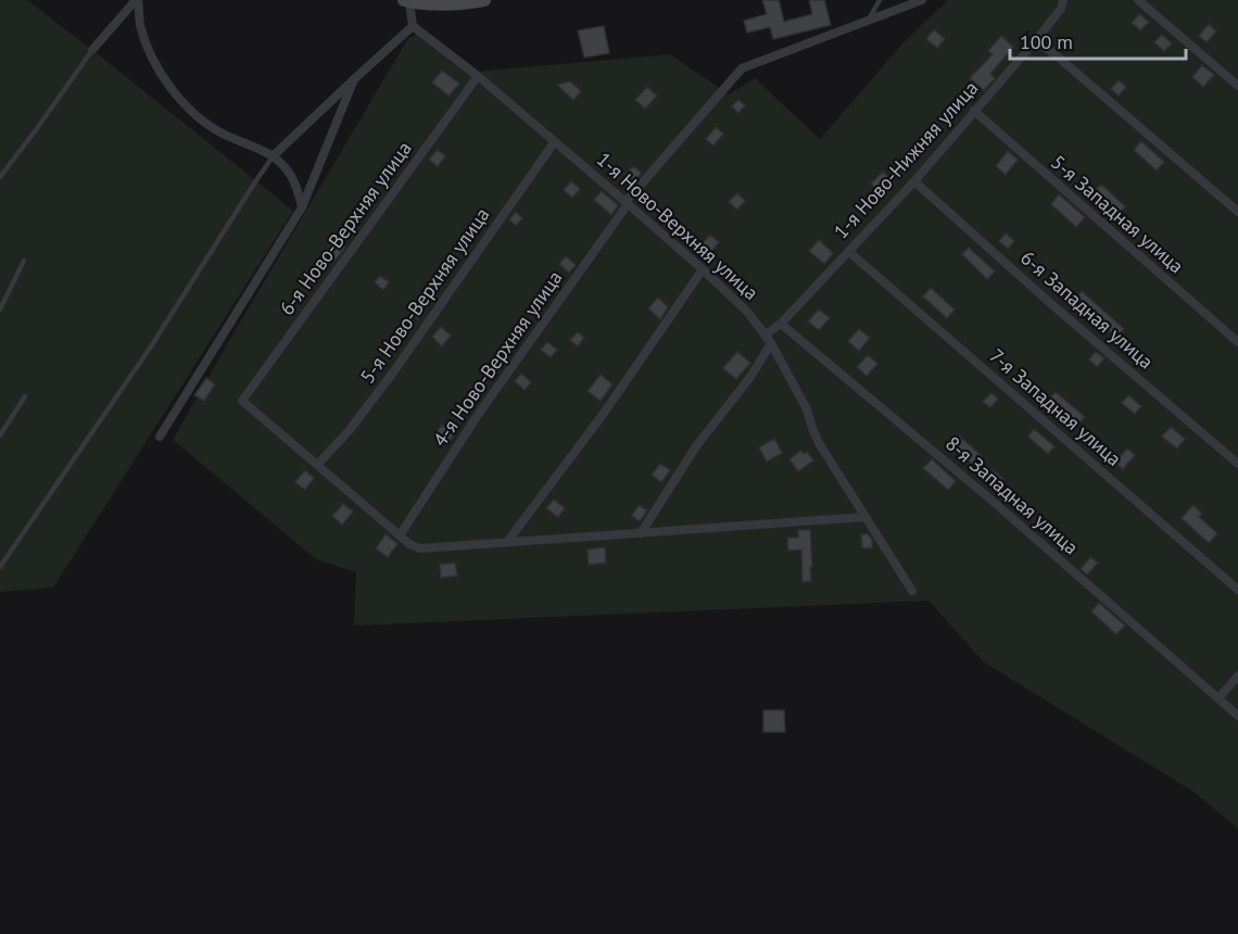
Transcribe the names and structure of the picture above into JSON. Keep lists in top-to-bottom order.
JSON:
{
  "streets": {
    "street": [
      "1-я Ново-Нижняя улица",
      "5-я Западная улица",
      "1-я Ново-Верхняя улица",
      "6-я Ново-Верхняя улица",
      "5-я Ново-Верхняя улица",
      "6-я Западная улица",
      "4-я Ново-Верхняя улица",
      "7-я Западная улица",
      "8-я Западная улица"
    ]
  },
  "crossings": [
    ["1-я Ново-Нижняя улица", "5-я Западная улица"],
    ["1-я Ново-Нижняя улица", "1-я Ново-Верхняя улица"],
    ["1-я Ново-Нижняя улица", "6-я Западная улица"],
    ["1-я Ново-Нижняя улица", "7-я Западная улица"],
    ["1-я Ново-Нижняя улица", "8-я Западная улица"],
    ["1-я Ново-Верхняя улица", "6-я Ново-Верхняя улица"],
    ["1-я Ново-Верхняя улица", "5-я Ново-Верхняя улица"],
    ["1-я Ново-Верхняя улица", "4-я Ново-Верхняя улица"],
    ["6-я Ново-Верхняя улица", "5-я Ново-Верхняя улица"]
  ],
  "scale_bar": "100 m"
}
